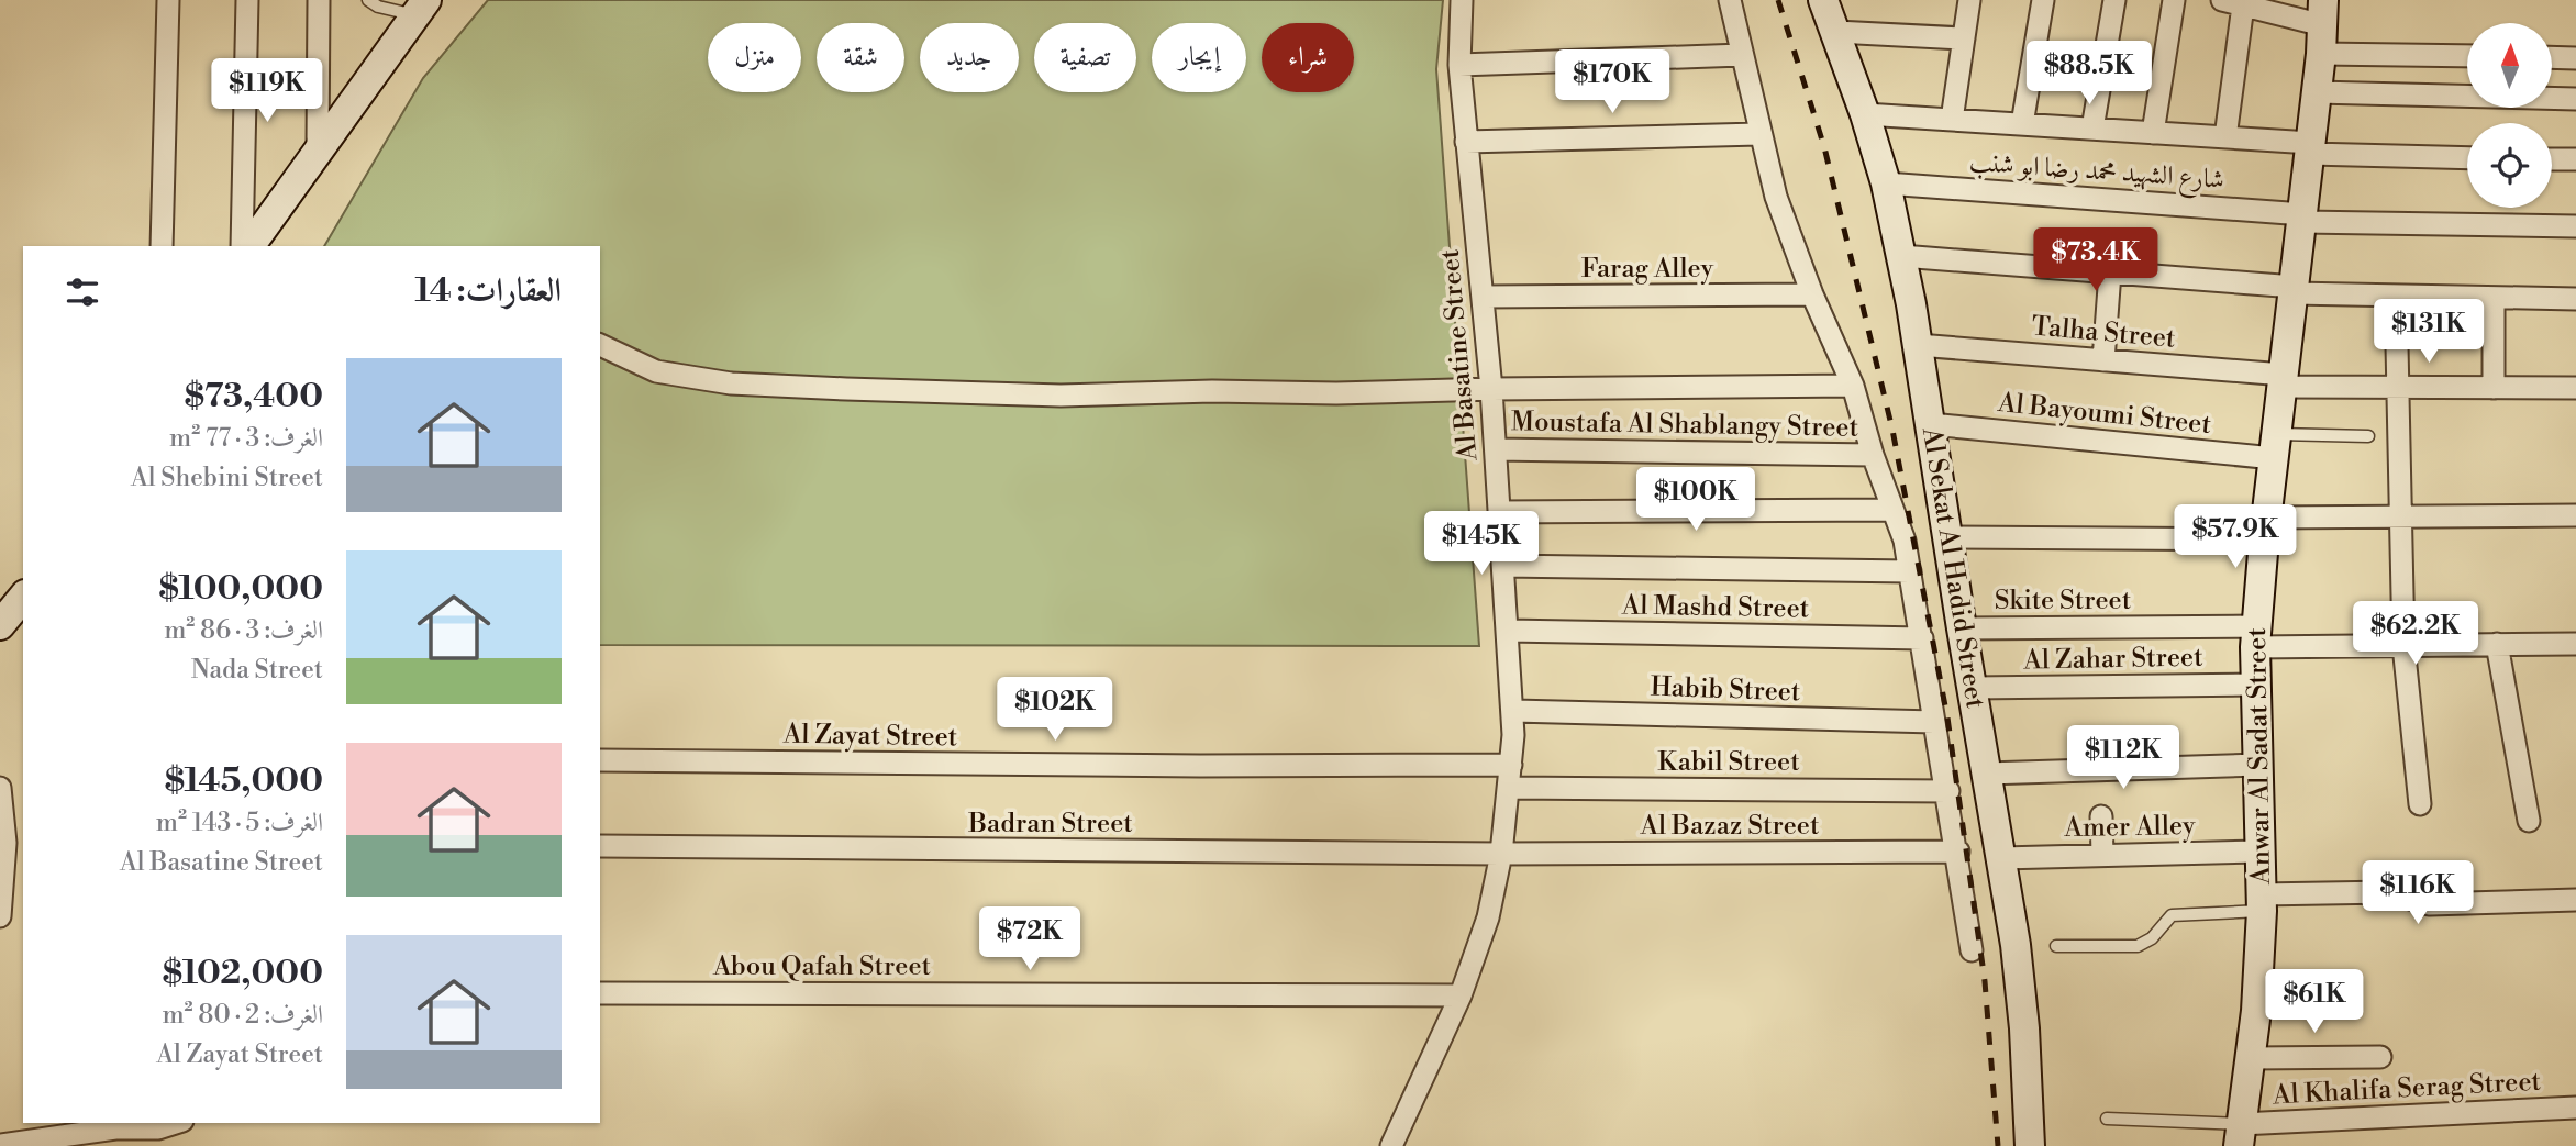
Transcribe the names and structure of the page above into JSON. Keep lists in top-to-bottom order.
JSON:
{
  "streets": {
    "street": [
      "شارع الشهيد محمد رضا ابو شنب",
      "Farag Alley",
      "Talha Street",
      "Al Basatine Street",
      "Al Bayoumi Street",
      "Moustafa Al Shablangy Street",
      "Al Sekat Al Hadid Street",
      "Skite Street",
      "Al Mashd Street",
      "Al Zahar Street",
      "Habib Street",
      "Al Zayat Street",
      "Anwar Al Sadat Street",
      "Kabil Street",
      "Badran Street",
      "Al Bazaz Street",
      "Amer Alley",
      "Abou Qafah Street",
      "Al Khalifa Serag Street"
    ]
  },
  "crossings": [
    ["شارع الشهيد محمد رضا ابو شنب", "Al Sekat Al Hadid Street"],
    ["شارع الشهيد محمد رضا ابو شنب", "Anwar Al Sadat Street"],
    ["Farag Alley", "Al Basatine Street"],
    ["Talha Street", "Al Sekat Al Hadid Street"],
    ["Talha Street", "Anwar Al Sadat Street"],
    ["Al Basatine Street", "Moustafa Al Shablangy Street"],
    ["Al Basatine Street", "Al Mashd Street"],
    ["Al Basatine Street", "Habib Street"],
    ["Al Basatine Street", "Al Zayat Street"],
    ["Al Basatine Street", "Kabil Street"],
    ["Al Basatine Street", "Badran Street"],
    ["Al Basatine Street", "Al Bazaz Street"],
    ["Al Basatine Street", "Abou Qafah Street"],
    ["Al Bayoumi Street", "Al Sekat Al Hadid Street"],
    ["Al Bayoumi Street", "Anwar Al Sadat Street"],
    ["Al Sekat Al Hadid Street", "Skite Street"],
    ["Al Sekat Al Hadid Street", "Al Zahar Street"],
    ["Al Sekat Al Hadid Street", "Amer Alley"],
    ["Skite Street", "Anwar Al Sadat Street"],
    ["Al Zahar Street", "Anwar Al Sadat Street"],
    ["Anwar Al Sadat Street", "Amer Alley"],
    ["Anwar Al Sadat Street", "Al Khalifa Serag Street"],
    ["Badran Street", "Al Bazaz Street"]
  ],
  "north": "top",
  "page": {
    "chip": [
      "شراء",
      "إيجار",
      "تصفية",
      "جديد",
      "شقة",
      "منزل"
    ],
    "price": [
      "$88.5K",
      "$170K",
      "$119K",
      "$73.4K",
      "$131K",
      "$100K",
      "$57.9K",
      "$145K",
      "$62.2K",
      "$102K",
      "$112K",
      "$116K",
      "$72K",
      "$61K"
    ],
    "heading": "العقارات: 14",
    "list": [
      {
        "name": "$73,400",
        "note": "الغرف: 3 · 77 m² · Al Shebini Street"
      },
      {
        "name": "$100,000",
        "note": "الغرف: 3 · 86 m² · Nada Street"
      },
      {
        "name": "$145,000",
        "note": "الغرف: 5 · 143 m² · Al Basatine Street"
      },
      {
        "name": "$102,000",
        "note": "الغرف: 2 · 80 m² · Al Zayat Street"
      }
    ]
  }
}
